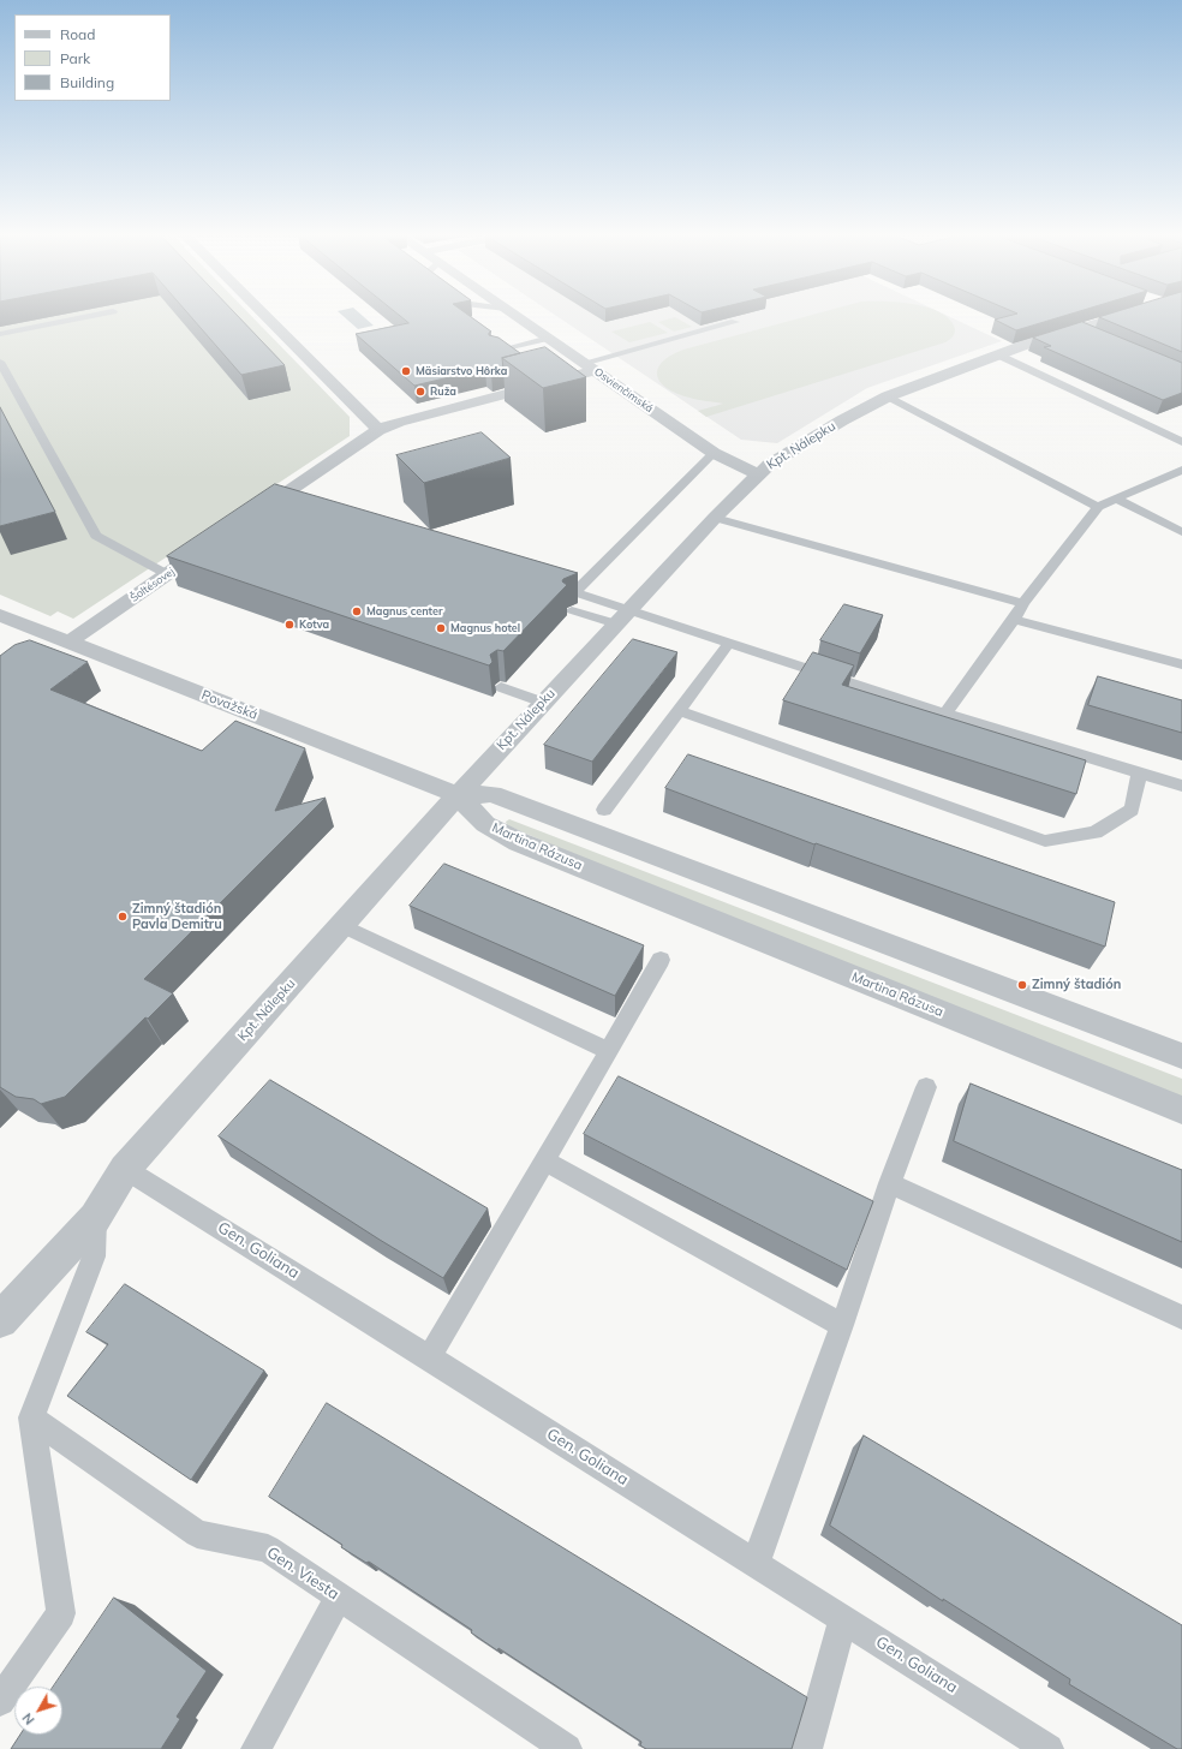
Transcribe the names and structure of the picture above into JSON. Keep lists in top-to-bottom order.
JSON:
{
  "streets": {
    "street": [
      "Osvienčimská",
      "Kpt. Nálepku",
      "Šoltésovej",
      "Považská",
      "Martina Rázusa"
    ],
    "lane": ["Gen. Goliana", "Gen. Viesta"]
  },
  "crossings": [
    ["Osvienčimská", "Kpt. Nálepku"],
    ["Kpt. Nálepku", "Považská"],
    ["Kpt. Nálepku", "Martina Rázusa"],
    ["Kpt. Nálepku", "Gen. Goliana"],
    ["Šoltésovej", "Považská"],
    ["Považská", "Martina Rázusa"]
  ],
  "places": [
    "Mäsiarstvo Hôrka",
    "Ruža",
    "Magnus center",
    "Kotva",
    "Magnus hotel",
    "Zimný štadión Pavla Demitru",
    "Zimný štadión"
  ],
  "legend": ["Road", "Park", "Building"],
  "north": "bottom left"
}
